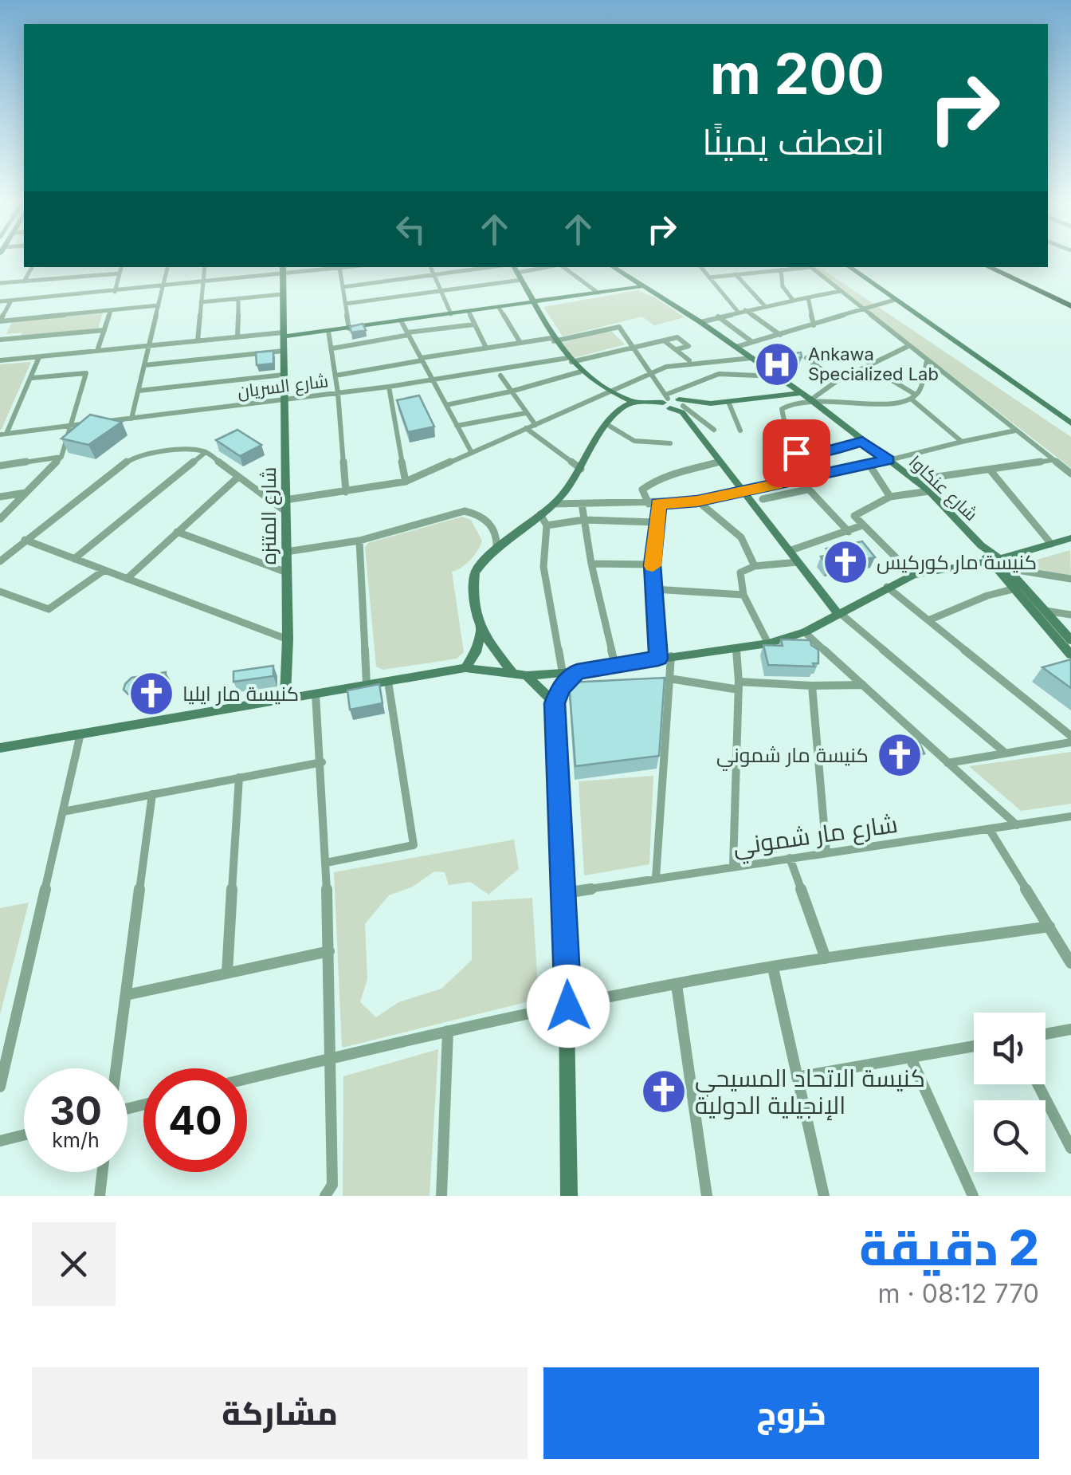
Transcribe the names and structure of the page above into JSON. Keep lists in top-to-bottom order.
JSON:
{
  "streets": {
    "street": [
      "شارع السريان",
      "شارع عنكاوا",
      "شارع المتنزه",
      "شارع مار شموني"
    ]
  },
  "crossings": [
    ["شارع السريان", "شارع المتنزه"]
  ],
  "places": {
    "hospital": ["Ankawa Specialized Lab"],
    "church": [
      "كنيسة مار كوركيس",
      "كنيسة مار ايليا",
      "كنيسة مار شموني",
      "كنيسة الاتحاد المسيحي الإنجيلية الدولية"
    ]
  },
  "page": {
    "turn": ["200 m", "انعطف يمينًا"],
    "speed": "30 km/h",
    "limit": "40",
    "heading": ["2 دقيقة", "770 m · 08:12"],
    "buttons": ["خروج", "مشاركة"]
  }
}
